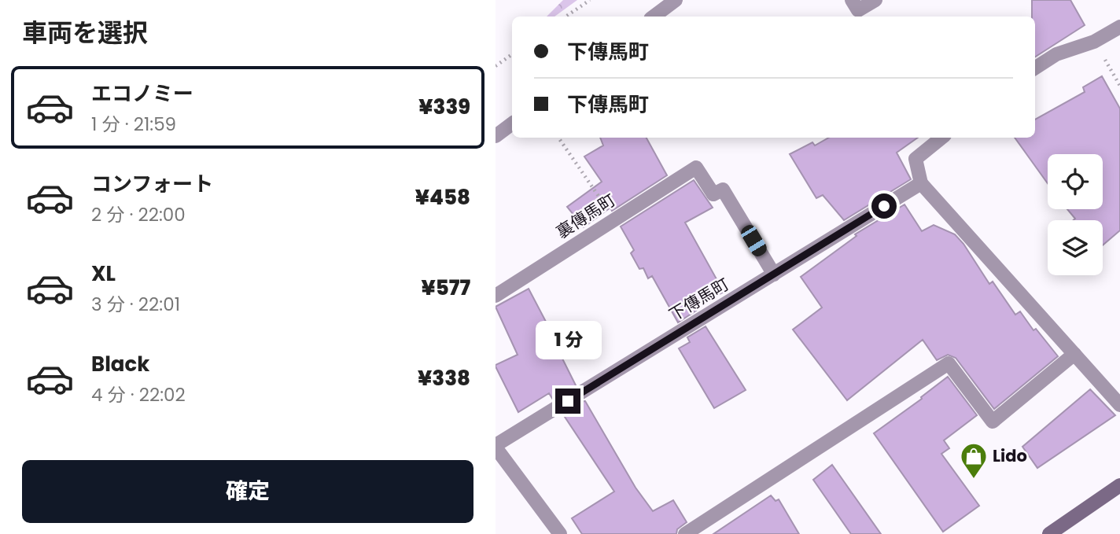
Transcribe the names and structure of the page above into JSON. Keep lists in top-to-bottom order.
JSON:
{
  "streets": {
    "street": ["裏傳馬町", "下傳馬町"]
  },
  "crossings": [
    ["裏傳馬町", "下傳馬町"]
  ],
  "places": {
    "shop": ["Lido"]
  },
  "page": {
    "heading": "車両を選択",
    "banner": ["下傳馬町", "下傳馬町"],
    "list": [
      {
        "name": "エコノミー",
        "note": "1 分 · 21:59",
        "value": "¥339"
      },
      {
        "name": "コンフォート",
        "note": "2 分 · 22:00",
        "value": "¥458"
      },
      {
        "name": "XL",
        "note": "3 分 · 22:01",
        "value": "¥577"
      },
      {
        "name": "Black",
        "note": "4 分 · 22:02",
        "value": "¥338"
      }
    ],
    "bubble": "1 分",
    "buttons": "確定"
  }
}
